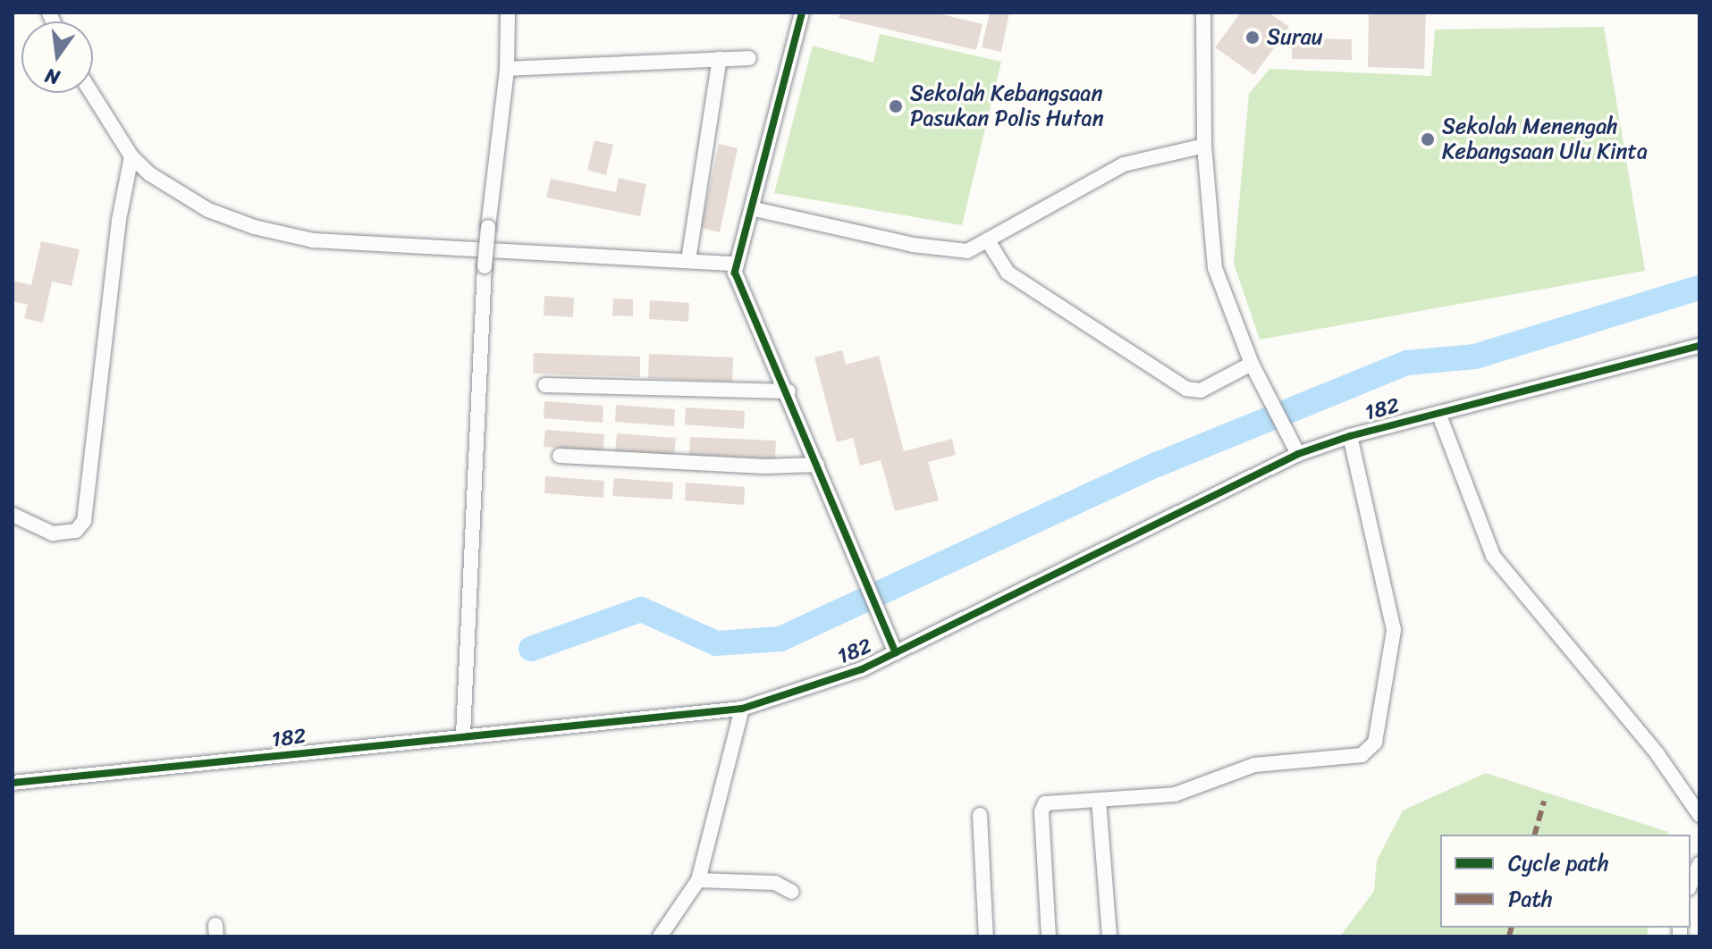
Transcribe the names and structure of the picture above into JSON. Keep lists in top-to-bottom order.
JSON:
{
  "streets": {
    "street": ["182"]
  },
  "places": ["Surau", "Sekolah Kebangsaan Pasukan Polis Hutan", "Sekolah Menengah Kebangsaan Ulu Kinta"],
  "legend": ["Cycle path", "Path"],
  "north": "bottom"
}
